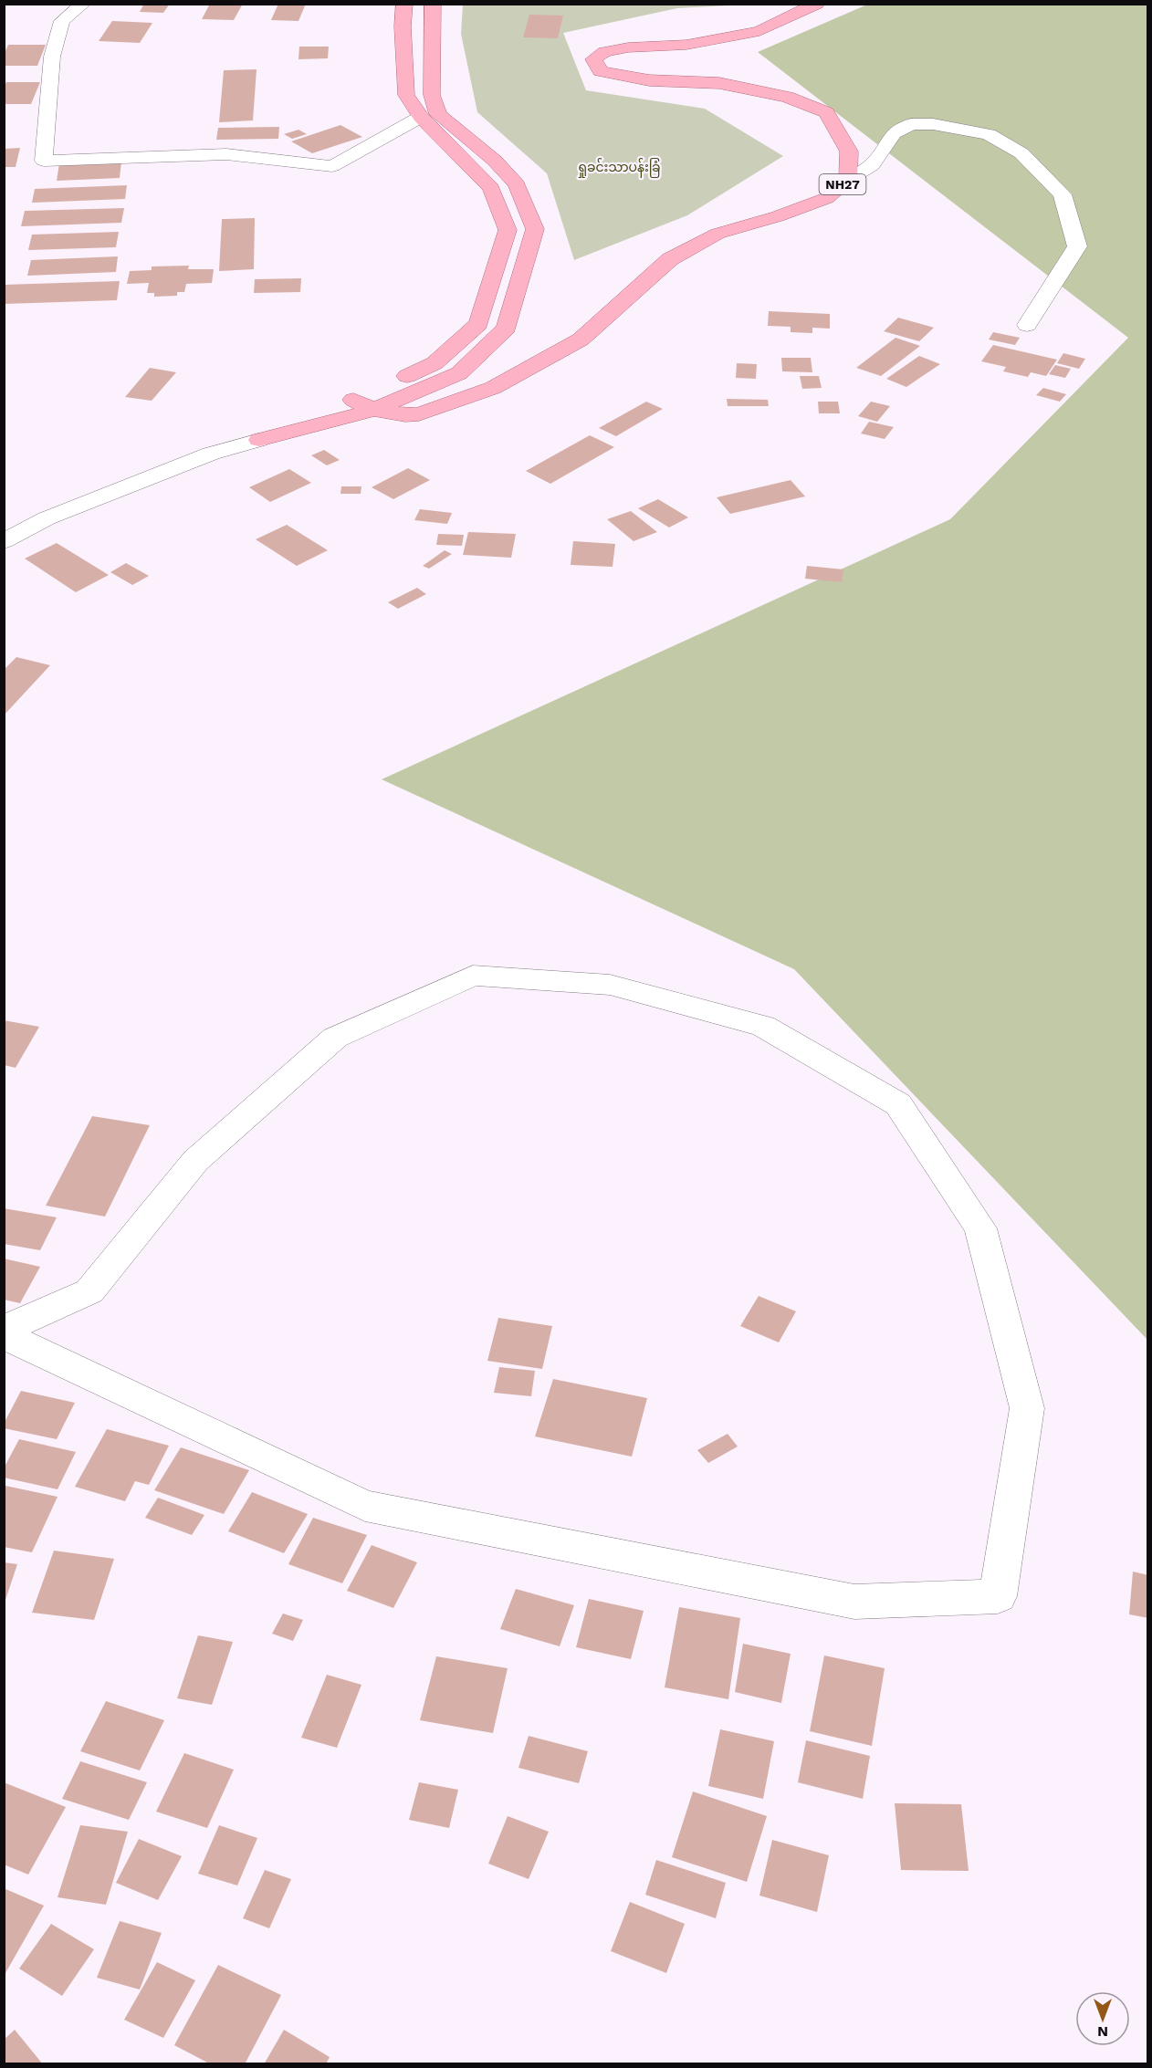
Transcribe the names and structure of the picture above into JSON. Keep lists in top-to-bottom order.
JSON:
{
  "streets": {
    "highway": ["NH27"]
  },
  "parks": ["ရှုခင်းသာပန်းခြံ"],
  "north": "bottom"
}
